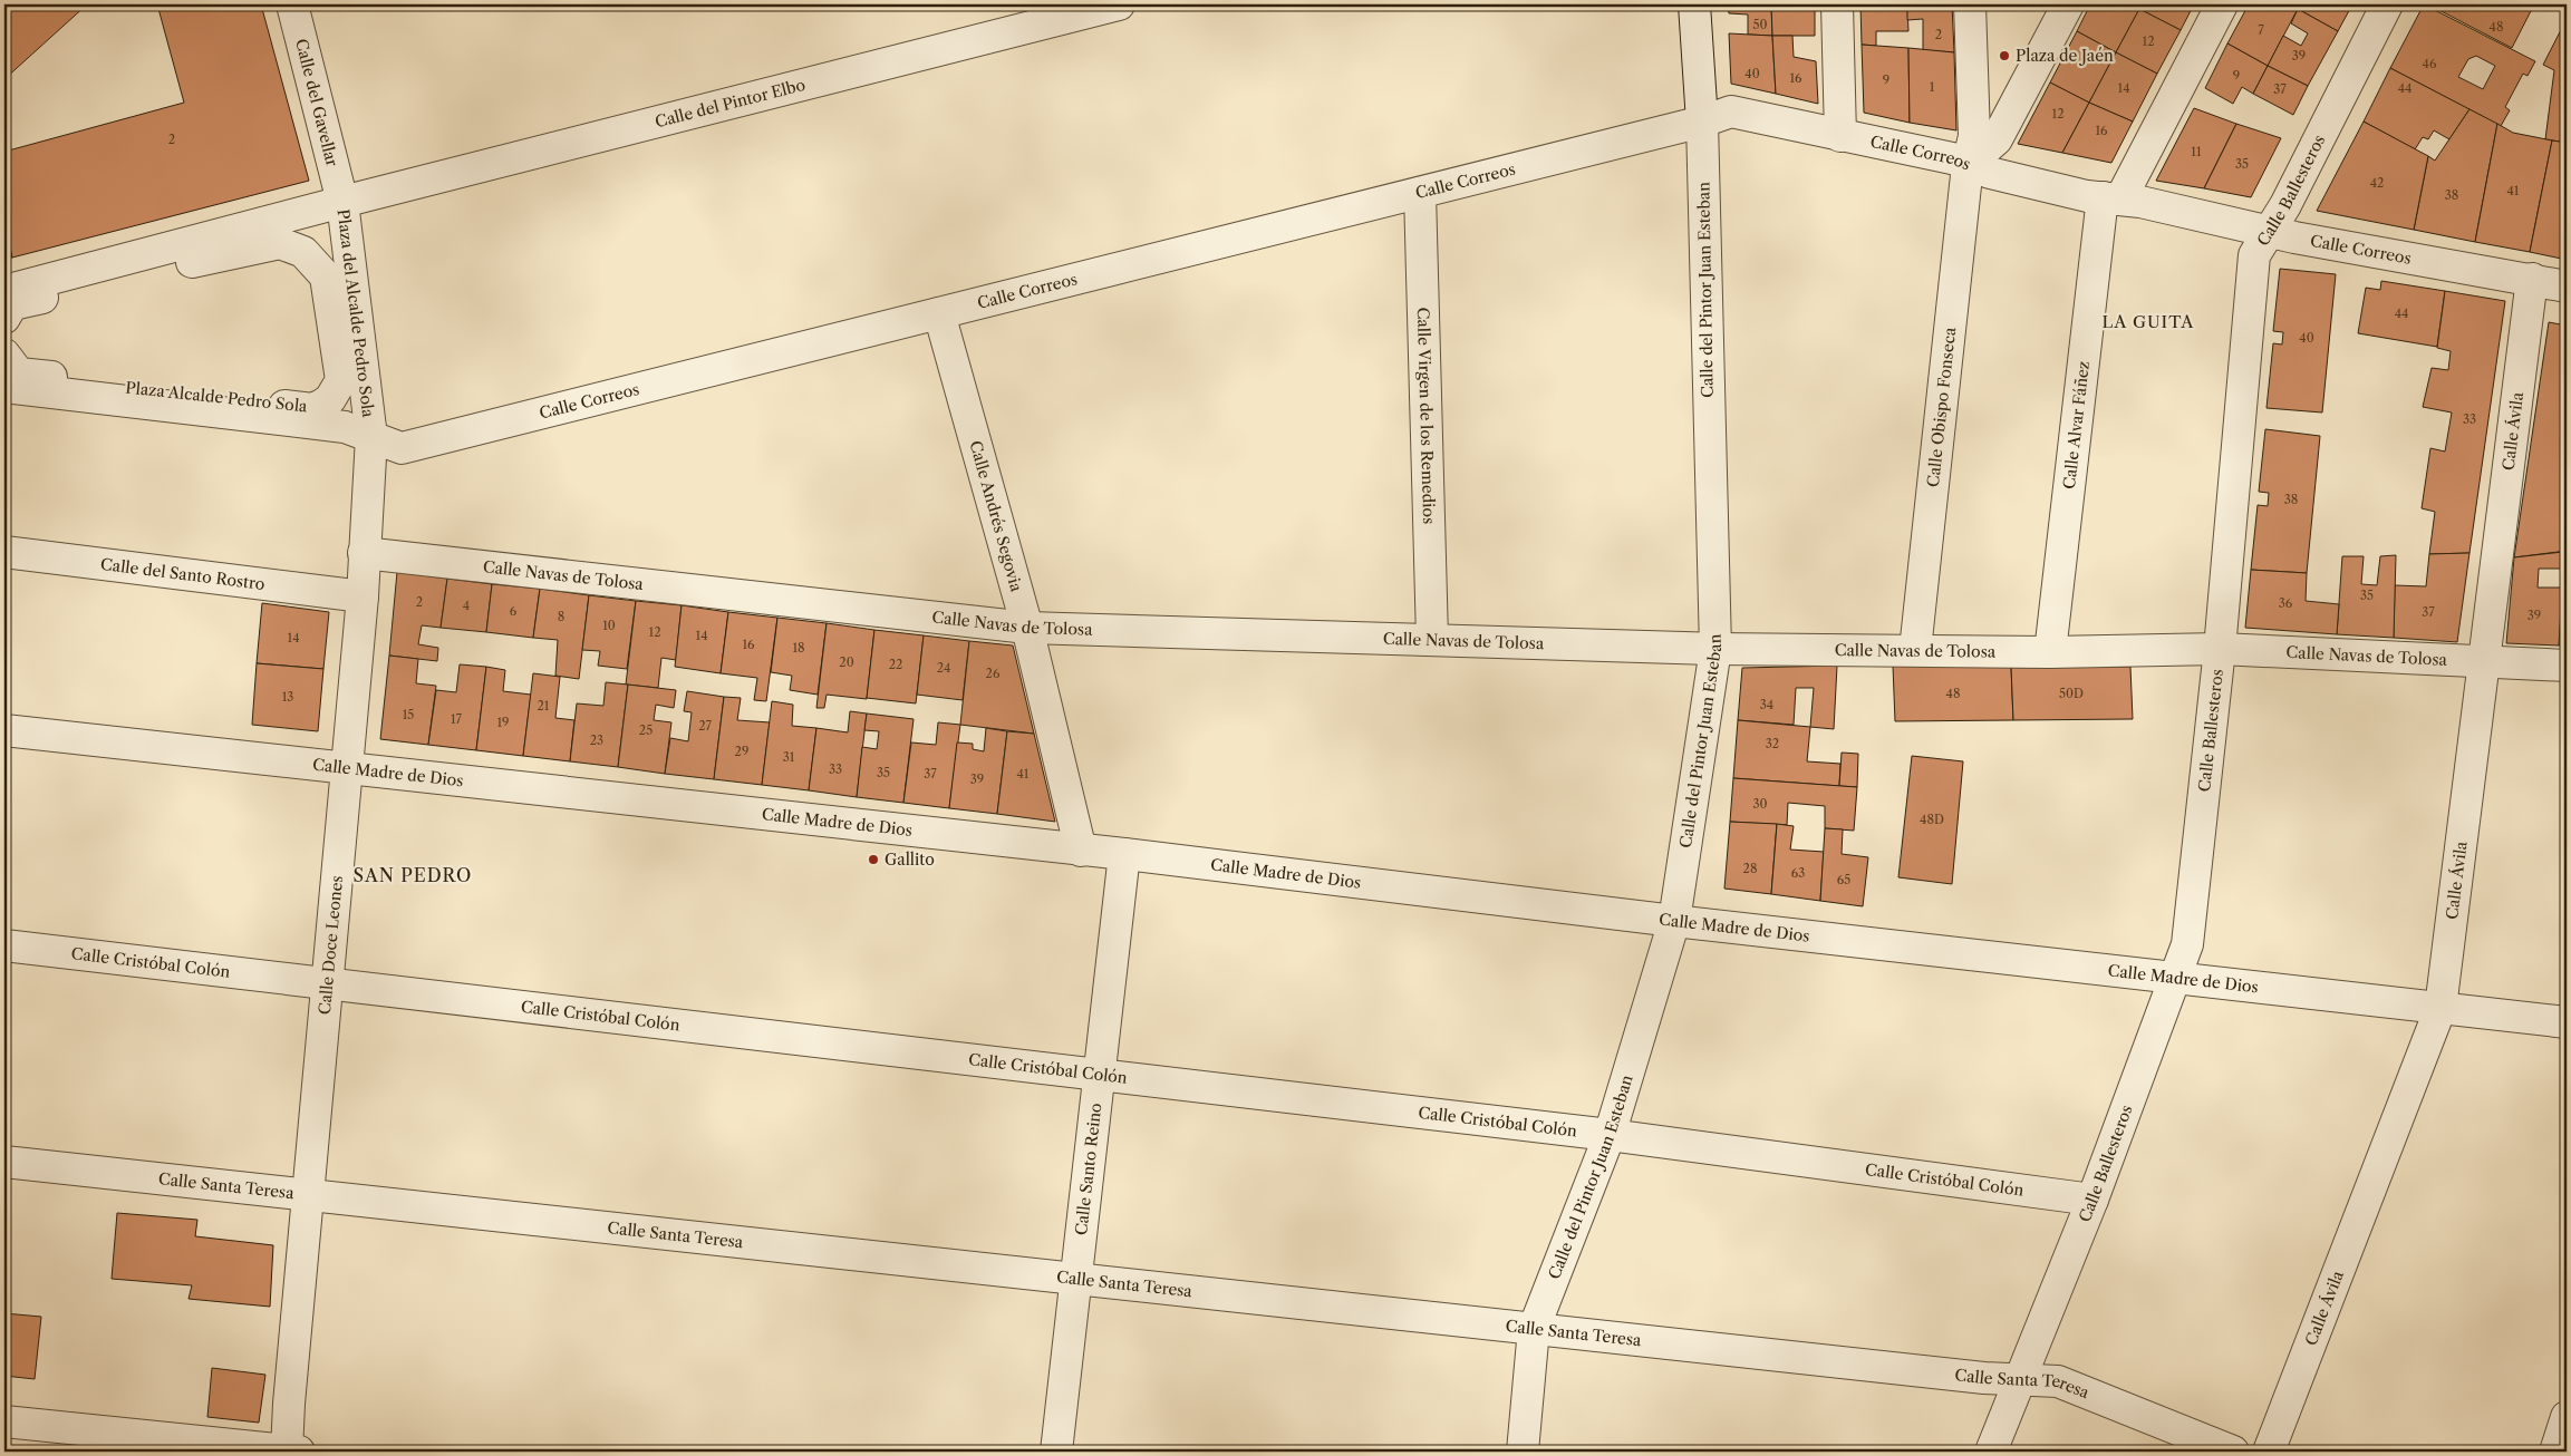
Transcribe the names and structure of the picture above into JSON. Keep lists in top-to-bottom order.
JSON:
{
  "streets": {
    "street": [
      "Calle del Gavellar",
      "Calle del Pintor Elbo",
      "Calle Correos",
      "Calle Ballesteros",
      "Calle del Pintor Juan Esteban",
      "Plaza del Alcalde Pedro Sola",
      "Plaza Alcalde Pedro Sola",
      "Calle Obispo Fonseca",
      "Calle Virgen de los Remedios",
      "Calle Alvar Fáñez",
      "Calle Ávila",
      "Calle Andrés Segovia",
      "Calle del Santo Rostro",
      "Calle Navas de Tolosa",
      "Calle Madre de Dios",
      "Calle Doce Leones",
      "Calle Cristóbal Colón",
      "Calle Santo Reino",
      "Calle Santa Teresa"
    ]
  },
  "crossings": [
    ["Calle del Gavellar", "Calle del Pintor Elbo"],
    ["Calle del Gavellar", "Plaza del Alcalde Pedro Sola"],
    ["Calle del Pintor Elbo", "Plaza del Alcalde Pedro Sola"],
    ["Calle Correos", "Calle Ballesteros"],
    ["Calle Correos", "Calle del Pintor Juan Esteban"],
    ["Calle Correos", "Plaza del Alcalde Pedro Sola"],
    ["Calle Correos", "Calle Obispo Fonseca"],
    ["Calle Correos", "Calle Virgen de los Remedios"],
    ["Calle Correos", "Calle Alvar Fáñez"],
    ["Calle Correos", "Calle Ávila"],
    ["Calle Correos", "Calle Andrés Segovia"],
    ["Calle Correos", "Calle Doce Leones"],
    ["Calle Ballesteros", "Calle Navas de Tolosa"],
    ["Calle Ballesteros", "Calle Madre de Dios"],
    ["Calle Ballesteros", "Calle Cristóbal Colón"],
    ["Calle Ballesteros", "Calle Santa Teresa"],
    ["Calle del Pintor Juan Esteban", "Calle Navas de Tolosa"],
    ["Calle del Pintor Juan Esteban", "Calle Madre de Dios"],
    ["Calle del Pintor Juan Esteban", "Calle Cristóbal Colón"],
    ["Calle del Pintor Juan Esteban", "Calle Santa Teresa"],
    ["Plaza del Alcalde Pedro Sola", "Calle Doce Leones"],
    ["Calle Obispo Fonseca", "Calle Navas de Tolosa"],
    ["Calle Virgen de los Remedios", "Calle Navas de Tolosa"],
    ["Calle Alvar Fáñez", "Calle Navas de Tolosa"],
    ["Calle Ávila", "Calle Navas de Tolosa"],
    ["Calle Ávila", "Calle Madre de Dios"],
    ["Calle Andrés Segovia", "Calle Navas de Tolosa"],
    ["Calle Andrés Segovia", "Calle Madre de Dios"],
    ["Calle del Santo Rostro", "Calle Doce Leones"],
    ["Calle Navas de Tolosa", "Calle Doce Leones"],
    ["Calle Madre de Dios", "Calle Doce Leones"],
    ["Calle Madre de Dios", "Calle Santo Reino"],
    ["Calle Doce Leones", "Calle Cristóbal Colón"],
    ["Calle Doce Leones", "Calle Santa Teresa"],
    ["Calle Cristóbal Colón", "Calle Santo Reino"],
    ["Calle Santo Reino", "Calle Santa Teresa"]
  ],
  "districts": ["LA GUITA", "SAN PEDRO"],
  "places": ["Plaza de Jaén", "Gallito"],
  "house_numbers": [
    "50",
    "48",
    "7",
    "2",
    "12",
    "39",
    "46",
    "40",
    "9",
    "16",
    "9",
    "1",
    "14",
    "44",
    "37",
    "12",
    "16",
    "2",
    "11",
    "35",
    "42",
    "41",
    "38",
    "44",
    "40",
    "33",
    "38",
    "35",
    "2",
    "36",
    "4",
    "6",
    "37",
    "39",
    "8",
    "10",
    "12",
    "14",
    "14",
    "16",
    "18",
    "20",
    "22",
    "24",
    "26",
    "48",
    "50D",
    "13",
    "34",
    "21",
    "15",
    "17",
    "19",
    "27",
    "25",
    "23",
    "32",
    "29",
    "31",
    "33",
    "35",
    "37",
    "41",
    "39",
    "30",
    "48D",
    "28",
    "63",
    "65"
  ]
}
